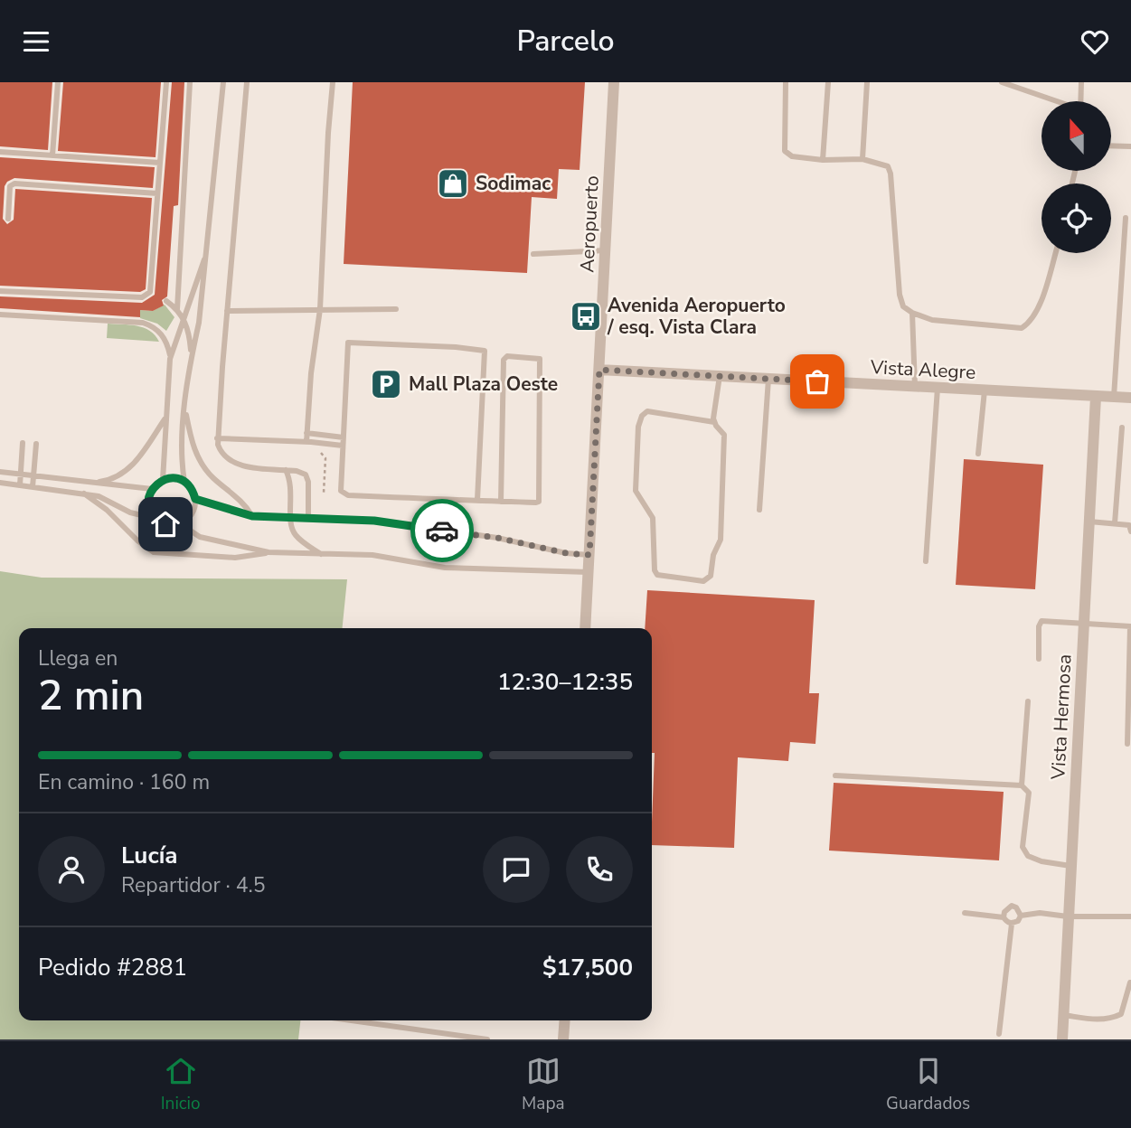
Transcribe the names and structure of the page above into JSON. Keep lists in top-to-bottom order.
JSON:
{
  "streets": {
    "street": ["Aeropuerto", "Vista Alegre", "Vista Hermosa"]
  },
  "crossings": [
    ["Aeropuerto", "Vista Alegre"],
    ["Vista Alegre", "Vista Hermosa"]
  ],
  "places": {
    "shop": ["Sodimac"],
    "bus stop": ["Avenida Aeropuerto / esq. Vista Clara"],
    "parking": ["Mall Plaza Oeste"]
  },
  "north": "top",
  "page": {
    "header": "Parcelo",
    "heading": ["2 min", "Llega en", "12:30–12:35"],
    "panel": [
      "Lucía",
      "Repartidor · 4.5",
      "Pedido #2881",
      "$17,500"
    ],
    "bar": "En camino · 160 m",
    "tabs": ["Inicio", "Mapa", "Guardados"]
  }
}
